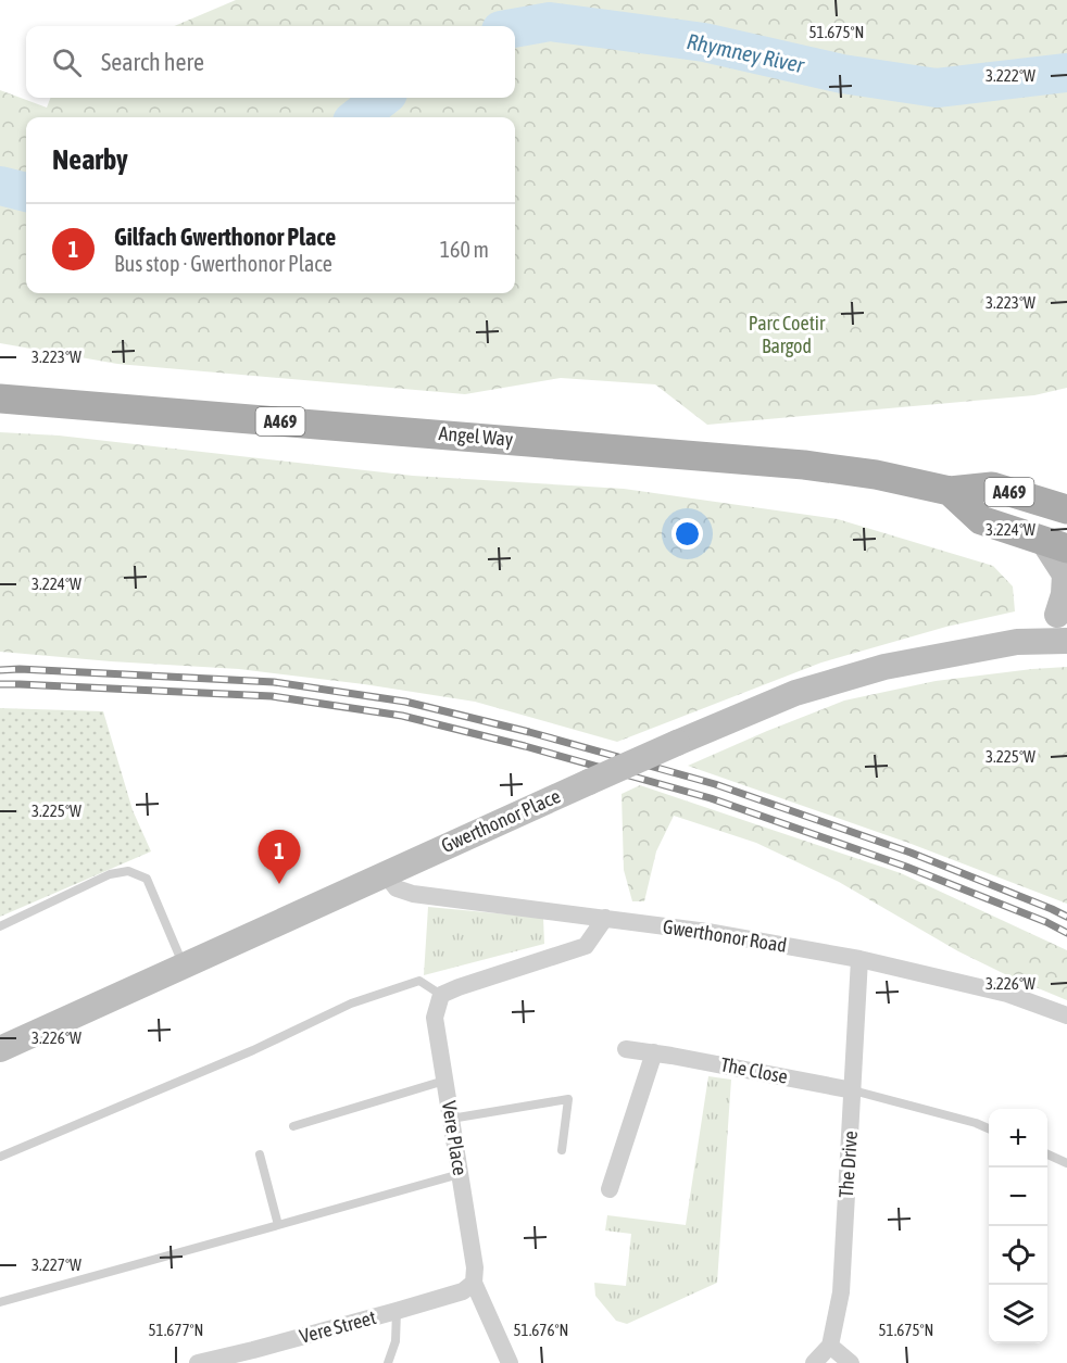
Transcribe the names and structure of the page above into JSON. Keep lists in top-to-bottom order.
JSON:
{
  "streets": {
    "main road": ["A469", "Angel Way"],
    "street": [
      "Gwerthonor Place",
      "Gwerthonor Road",
      "The Close",
      "Vere Place",
      "The Drive",
      "Vere Street"
    ]
  },
  "crossings": [
    ["Angel Way", "Gwerthonor Place"],
    ["Gwerthonor Place", "Gwerthonor Road"],
    ["Gwerthonor Road", "The Drive"],
    ["The Close", "The Drive"],
    ["Vere Place", "Vere Street"]
  ],
  "water": ["Rhymney River"],
  "parks": ["Parc Coetir Bargod"],
  "page": {
    "search": "Search here",
    "heading": "Nearby",
    "list": [
      {
        "mark": "1",
        "name": "Gilfach Gwerthonor Place",
        "note": "Bus stop · Gwerthonor Place",
        "value": "160 m"
      }
    ],
    "pins": "1",
    "map_buttons": ["+", "−"]
  },
  "coordinates": [
    "51.675°N",
    "3.222°W",
    "3.223°W",
    "3.224°W",
    "3.225°W",
    "3.226°W",
    "3.227°W",
    "51.677°N",
    "51.676°N"
  ]
}
